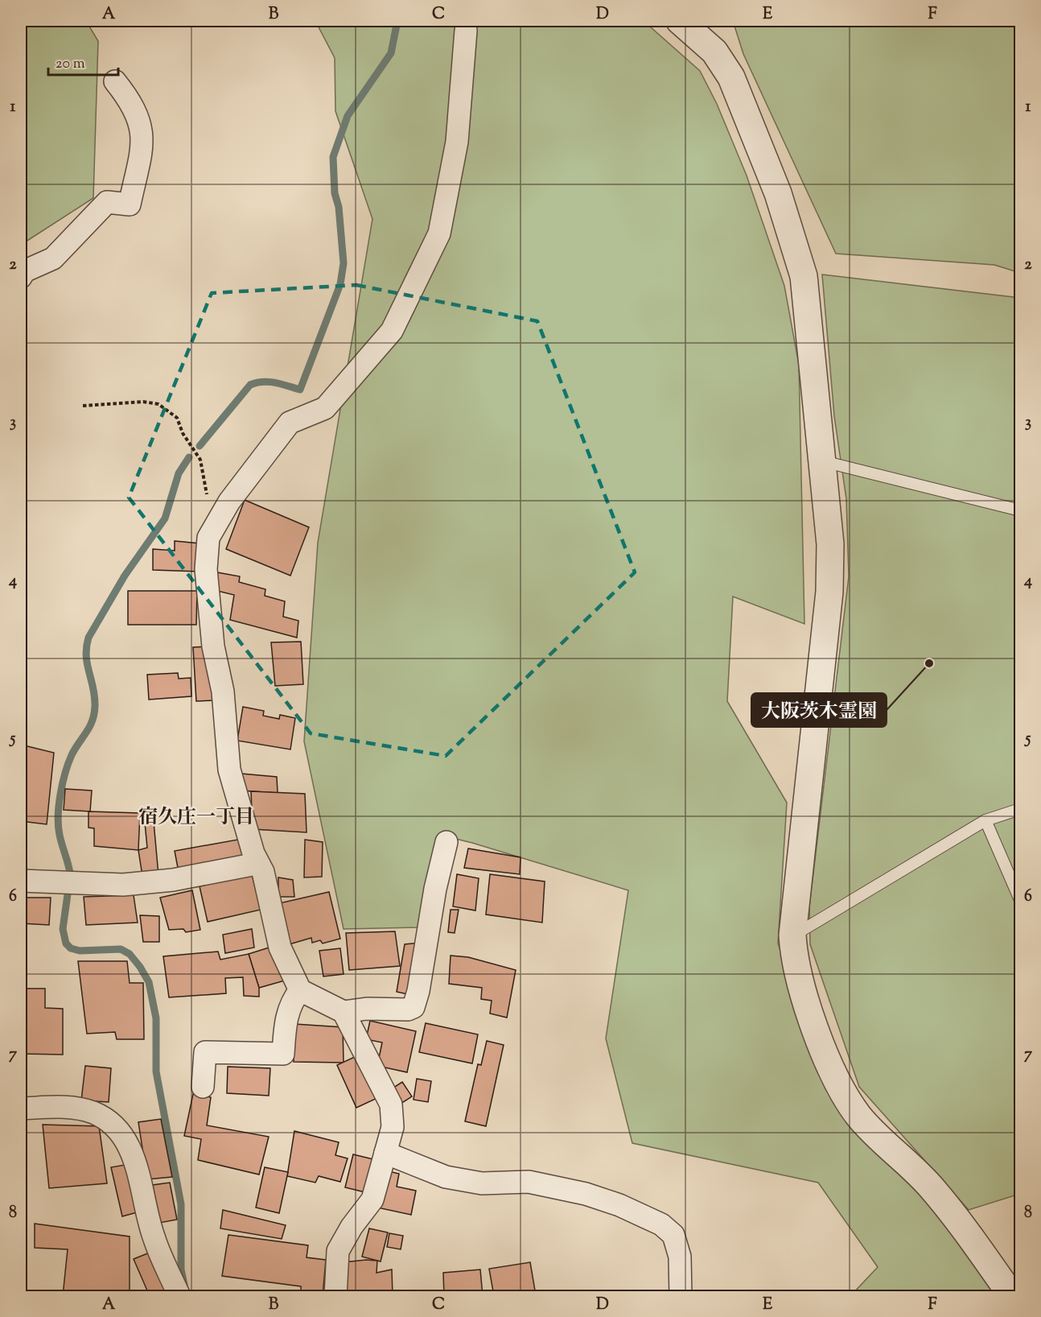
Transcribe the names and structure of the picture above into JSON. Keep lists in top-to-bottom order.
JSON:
{
  "districts": ["宿久庄一丁目"],
  "places": ["大阪茨木霊園"],
  "scale_bar": "20 m",
  "grid": {
    "columns": [
      "A",
      "B",
      "C",
      "D",
      "E",
      "F"
    ],
    "rows": [
      "1",
      "2",
      "3",
      "4",
      "5",
      "6",
      "7",
      "8"
    ]
  }
}
